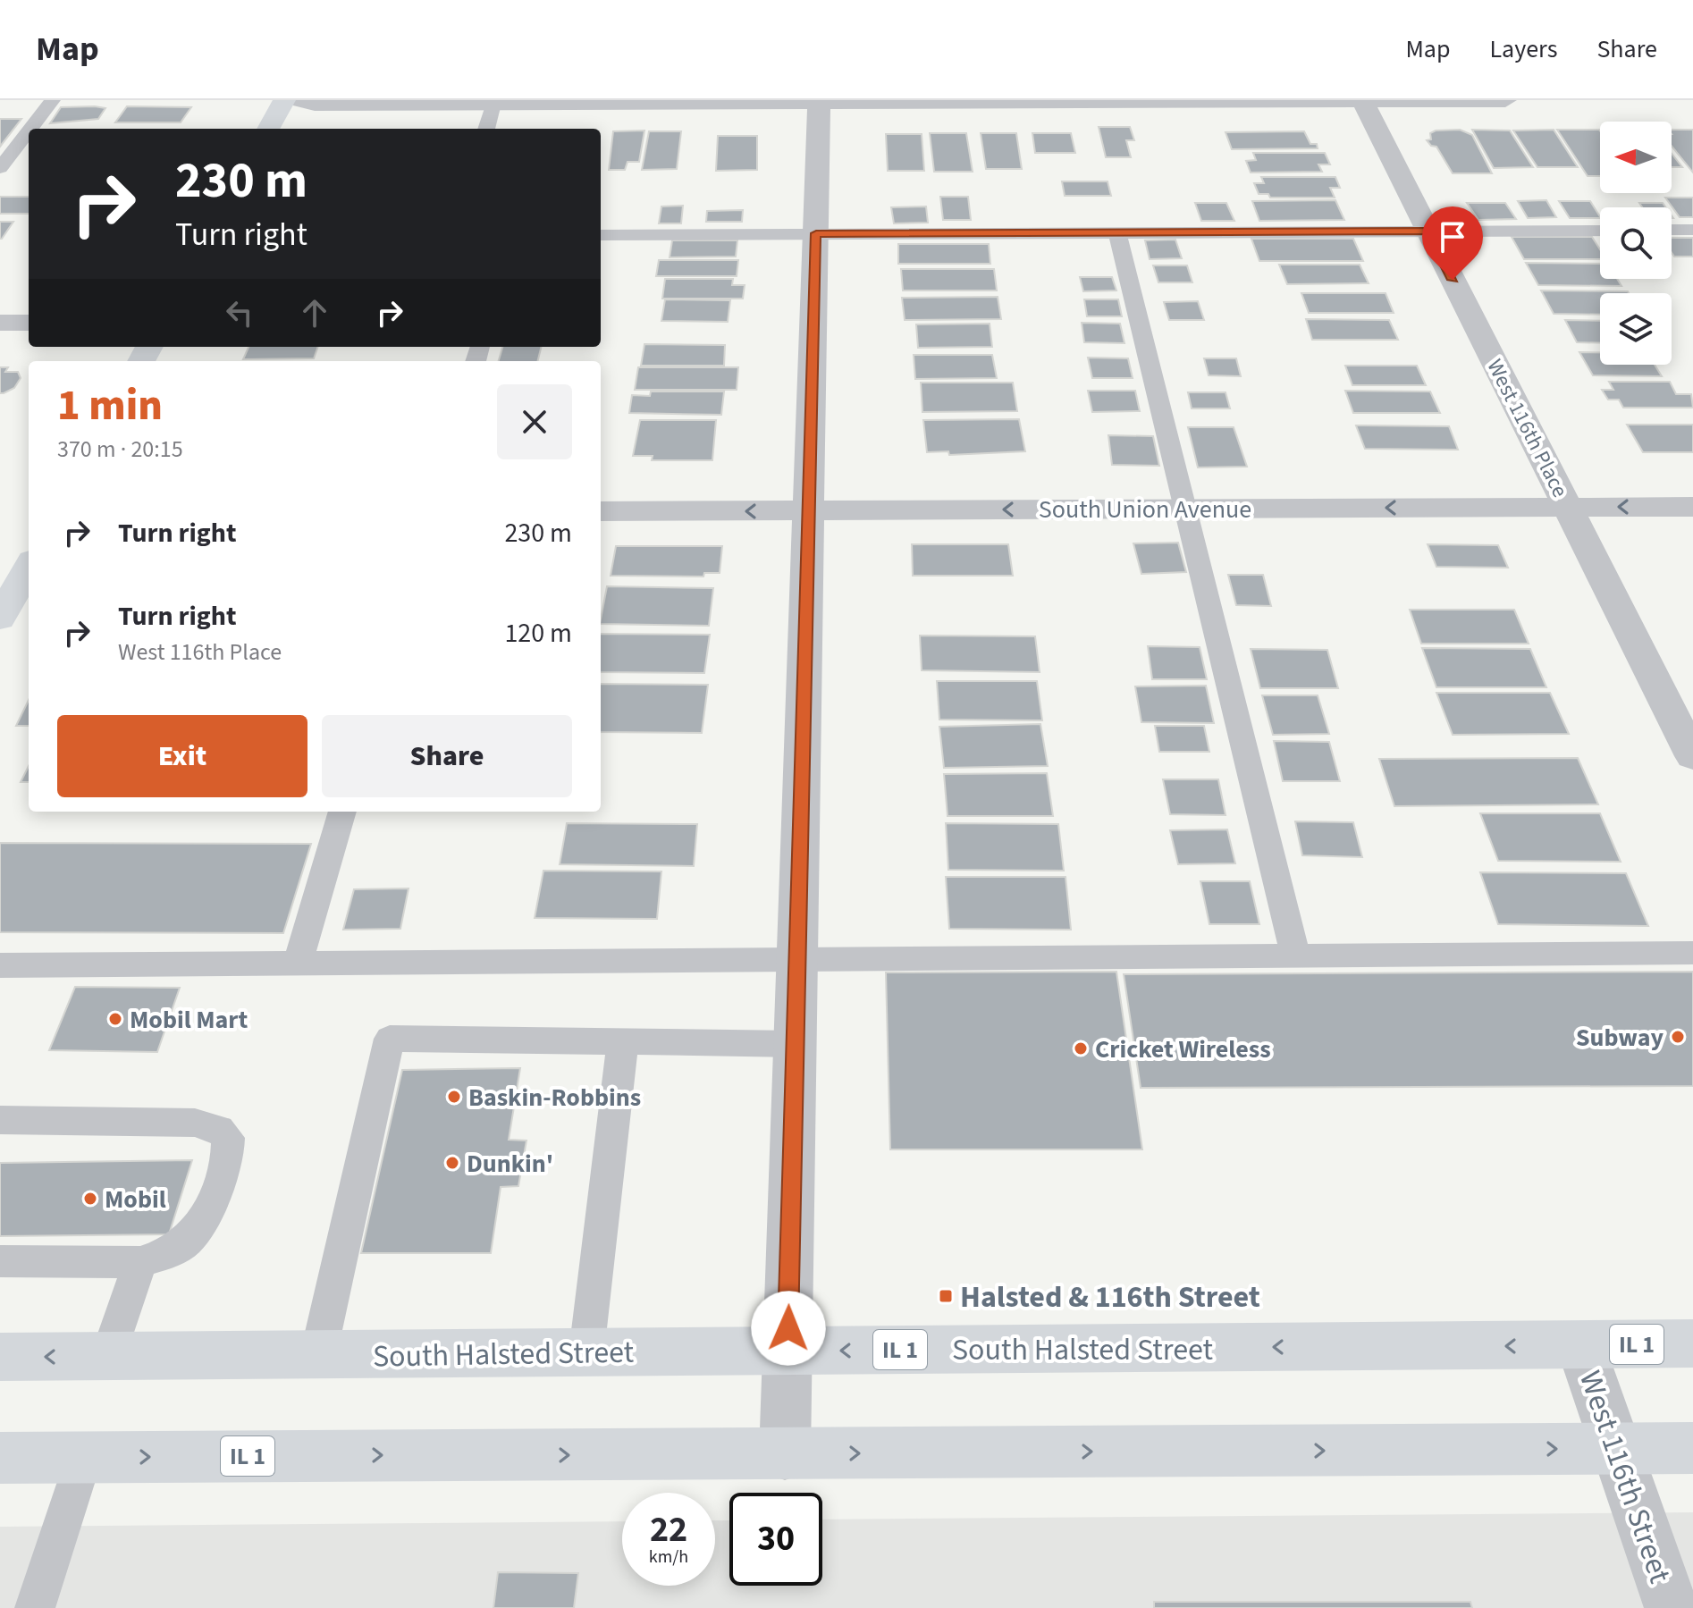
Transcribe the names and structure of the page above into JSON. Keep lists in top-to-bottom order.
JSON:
{
  "streets": {
    "main road": ["IL 1", "South Halsted Street"],
    "street": ["West 116th Place", "South Union Avenue", "West 116th Street"]
  },
  "crossings": [
    ["West 116th Place", "South Union Avenue"],
    ["IL 1", "West 116th Street"],
    ["South Halsted Street", "West 116th Street"]
  ],
  "one_way": ["South Union Avenue"],
  "places": {
    "other": [
      "Mobil Mart",
      "Subway",
      "Cricket Wireless",
      "Baskin-Robbins",
      "Dunkin'",
      "Mobil"
    ],
    "transit": ["Halsted & 116th Street"]
  },
  "north": "left",
  "page": {
    "header": "Map",
    "nav": ["Map", "Layers", "Share"],
    "turn": ["230 m", "Turn right"],
    "heading": ["1 min", "370 m · 20:15"],
    "list": [
      {
        "name": "Turn right",
        "value": "230 m"
      },
      {
        "name": "Turn right",
        "note": "West 116th Place",
        "value": "120 m"
      }
    ],
    "buttons": ["Exit", "Share"],
    "speed": "22 km/h",
    "limit": "30"
  }
}
